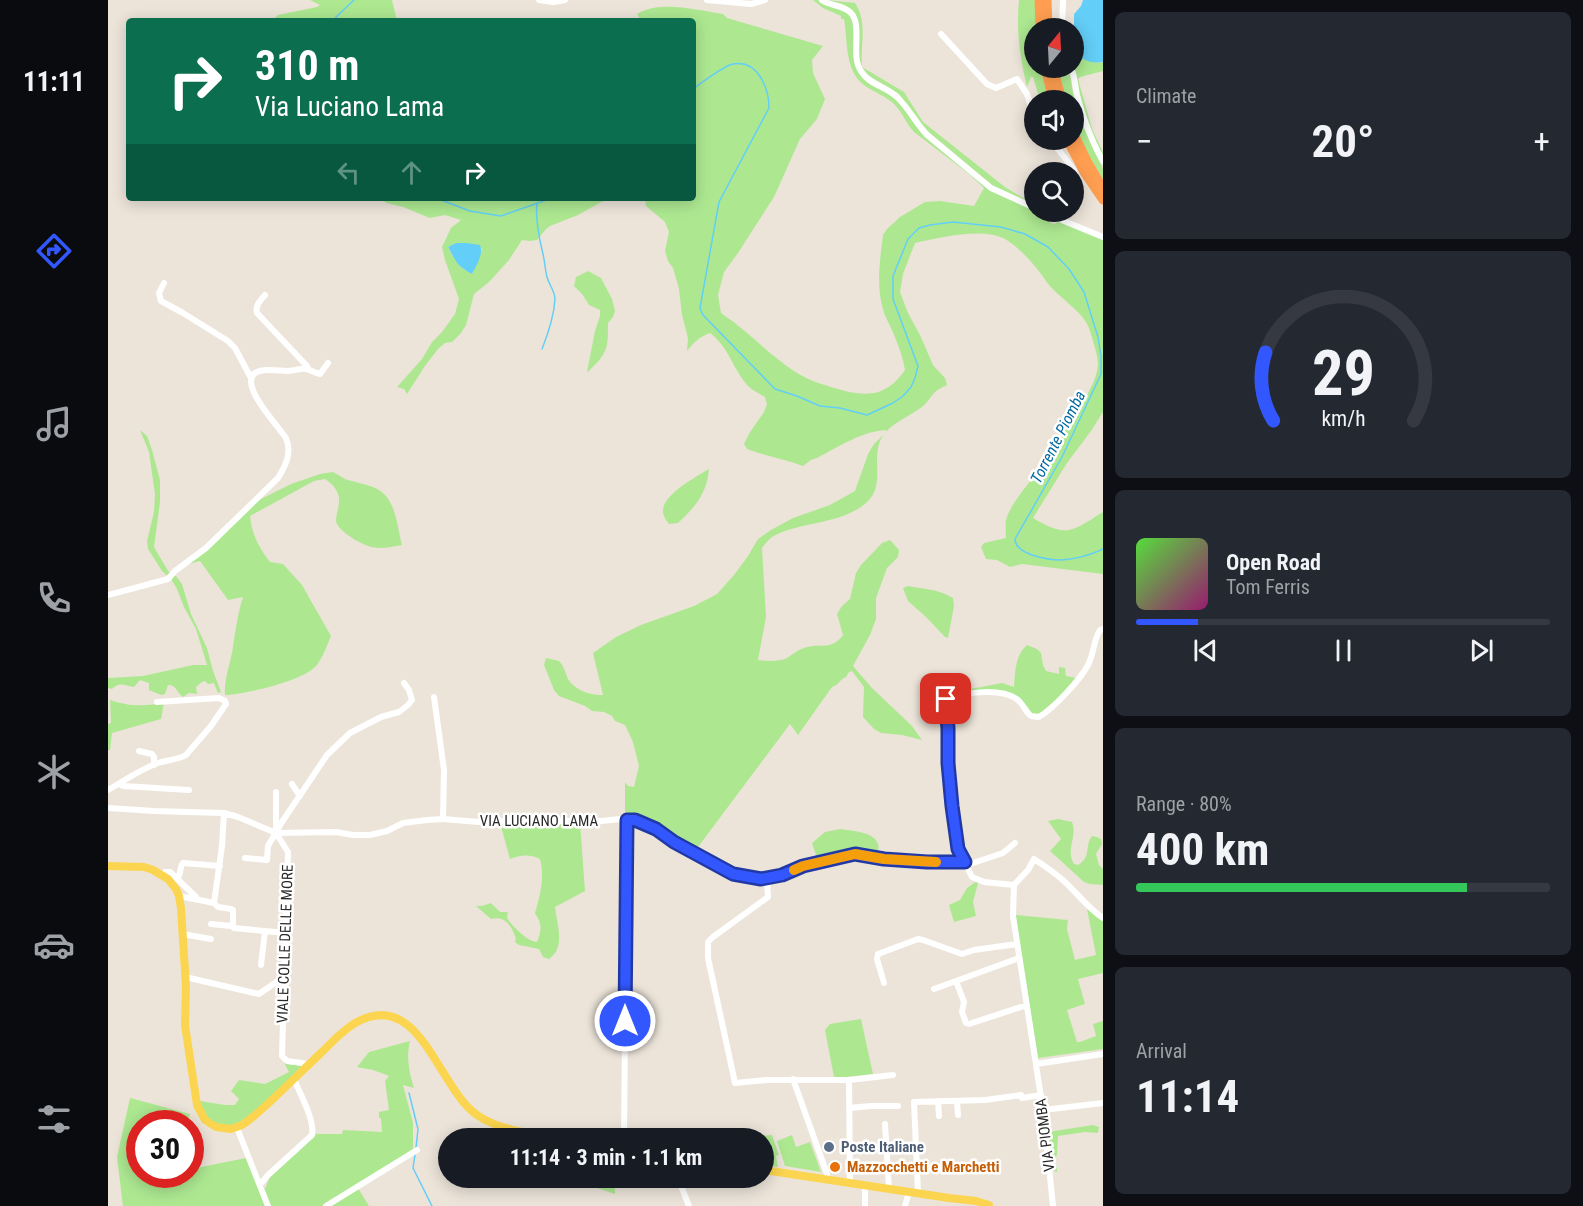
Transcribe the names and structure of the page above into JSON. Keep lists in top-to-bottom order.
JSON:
{
  "streets": {
    "street": ["VIA LUCIANO LAMA", "VIALE COLLE DELLE MORE", "VIA PIOMBA"]
  },
  "crossings": [
    ["VIA LUCIANO LAMA", "VIALE COLLE DELLE MORE"]
  ],
  "water": ["Torrente Piomba"],
  "places": ["Poste Italiane", "Mazzocchetti e Marchetti"],
  "north": "top",
  "page": {
    "tabs": "11:11",
    "tile": [
      "Climate",
      ["Range · 80%", "400 km"],
      ["Arrival", "11:14"]
    ],
    "turn": ["310 m", "Via Luciano Lama"],
    "heat": ["−", "20°", "+"],
    "song": ["Open Road", "Tom Ferris"],
    "limit": "30",
    "trip": "11:14 · 3 min · 1.1 km",
    "gauge": ["29", "km/h"]
  }
}
